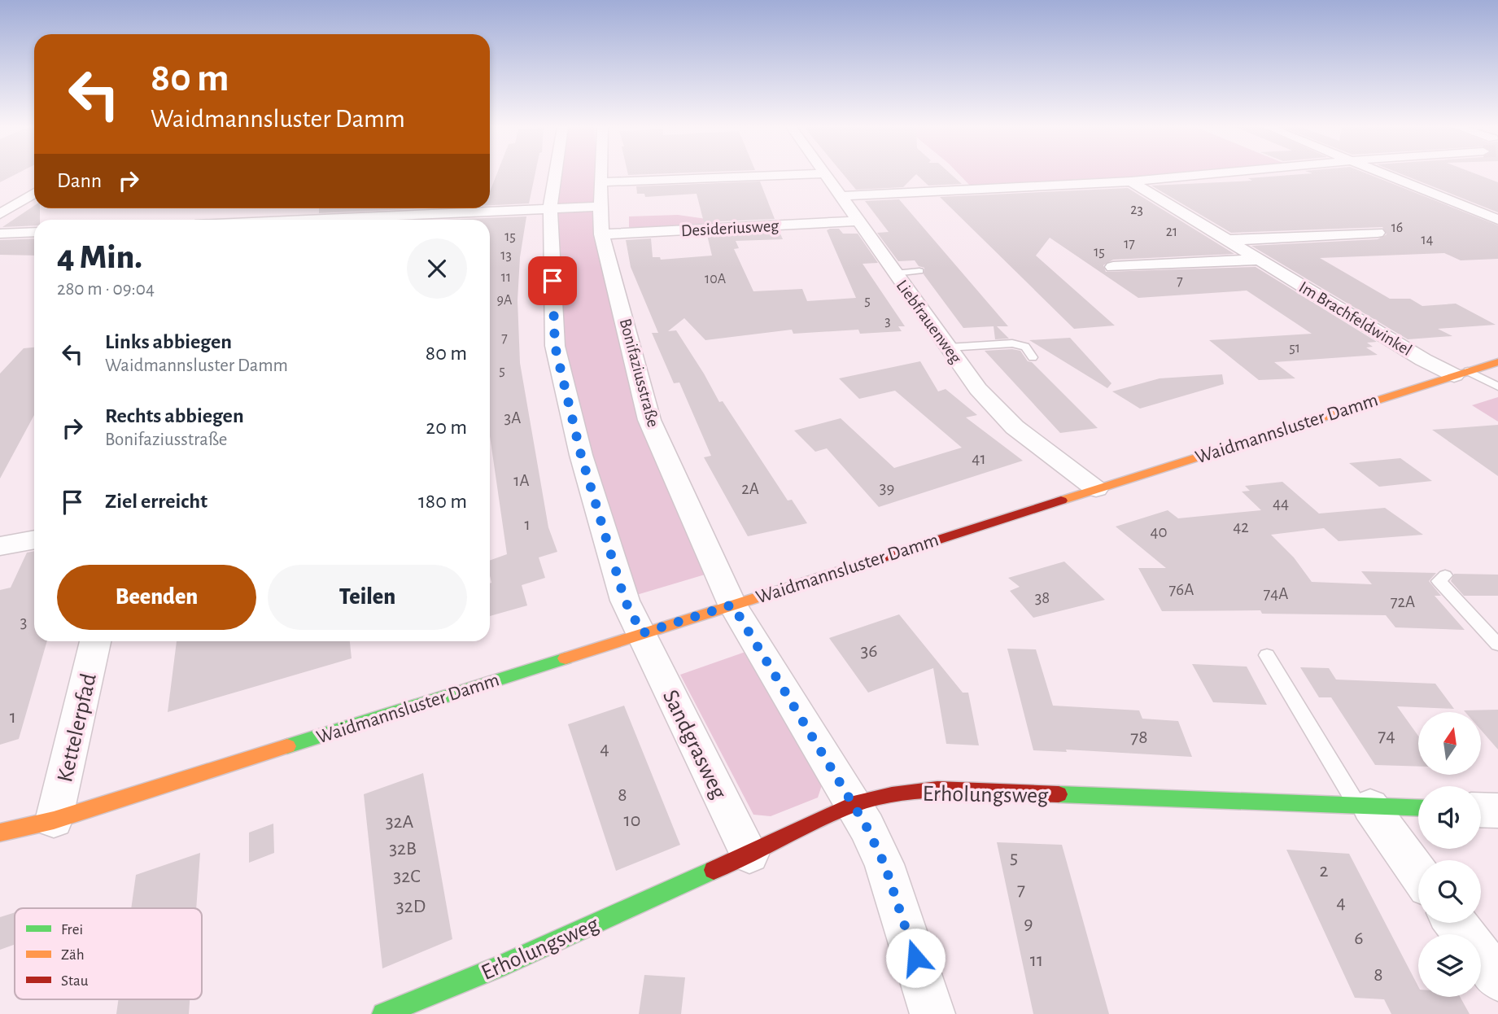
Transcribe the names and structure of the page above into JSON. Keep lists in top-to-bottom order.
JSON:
{
  "streets": {
    "main road": ["Waidmannsluster Damm", "Erholungsweg"],
    "street": [
      "Desideriusweg",
      "Im Brachfeldwinkel",
      "Liebfrauenweg",
      "Bonifaziusstraße",
      "Kettelerpfad",
      "Sandgrasweg"
    ]
  },
  "crossings": [
    ["Desideriusweg", "Liebfrauenweg"],
    ["Desideriusweg", "Bonifaziusstraße"],
    ["Im Brachfeldwinkel", "Waidmannsluster Damm"],
    ["Liebfrauenweg", "Waidmannsluster Damm"],
    ["Bonifaziusstraße", "Waidmannsluster Damm"],
    ["Waidmannsluster Damm", "Kettelerpfad"],
    ["Waidmannsluster Damm", "Sandgrasweg"],
    ["Sandgrasweg", "Erholungsweg"]
  ],
  "house_numbers": [
    "23",
    "16",
    "21",
    "15",
    "14",
    "17",
    "15",
    "13",
    "11",
    "10A",
    "7",
    "9A",
    "5",
    "3",
    "7",
    "51",
    "5",
    "3A",
    "41",
    "1A",
    "39",
    "2A",
    "44",
    "1",
    "42",
    "40",
    "76A",
    "74A",
    "38",
    "72A",
    "3",
    "36",
    "1",
    "74",
    "78",
    "4",
    "8",
    "10",
    "32A",
    "32B",
    "5",
    "2",
    "32C",
    "7",
    "4",
    "32D",
    "9",
    "6",
    "11",
    "8"
  ],
  "legend": ["Frei", "Zäh", "Stau"],
  "north": "top",
  "page": {
    "turn": ["80 m", "Waidmannsluster Damm"],
    "then": "Dann",
    "heading": ["4 Min.", "280 m · 09:04"],
    "list": [
      {
        "name": "Links abbiegen",
        "note": "Waidmannsluster Damm",
        "value": "80 m"
      },
      {
        "name": "Rechts abbiegen",
        "note": "Bonifaziusstraße",
        "value": "20 m"
      },
      {
        "name": "Ziel erreicht",
        "value": "180 m"
      }
    ],
    "buttons": ["Beenden", "Teilen"]
  }
}
